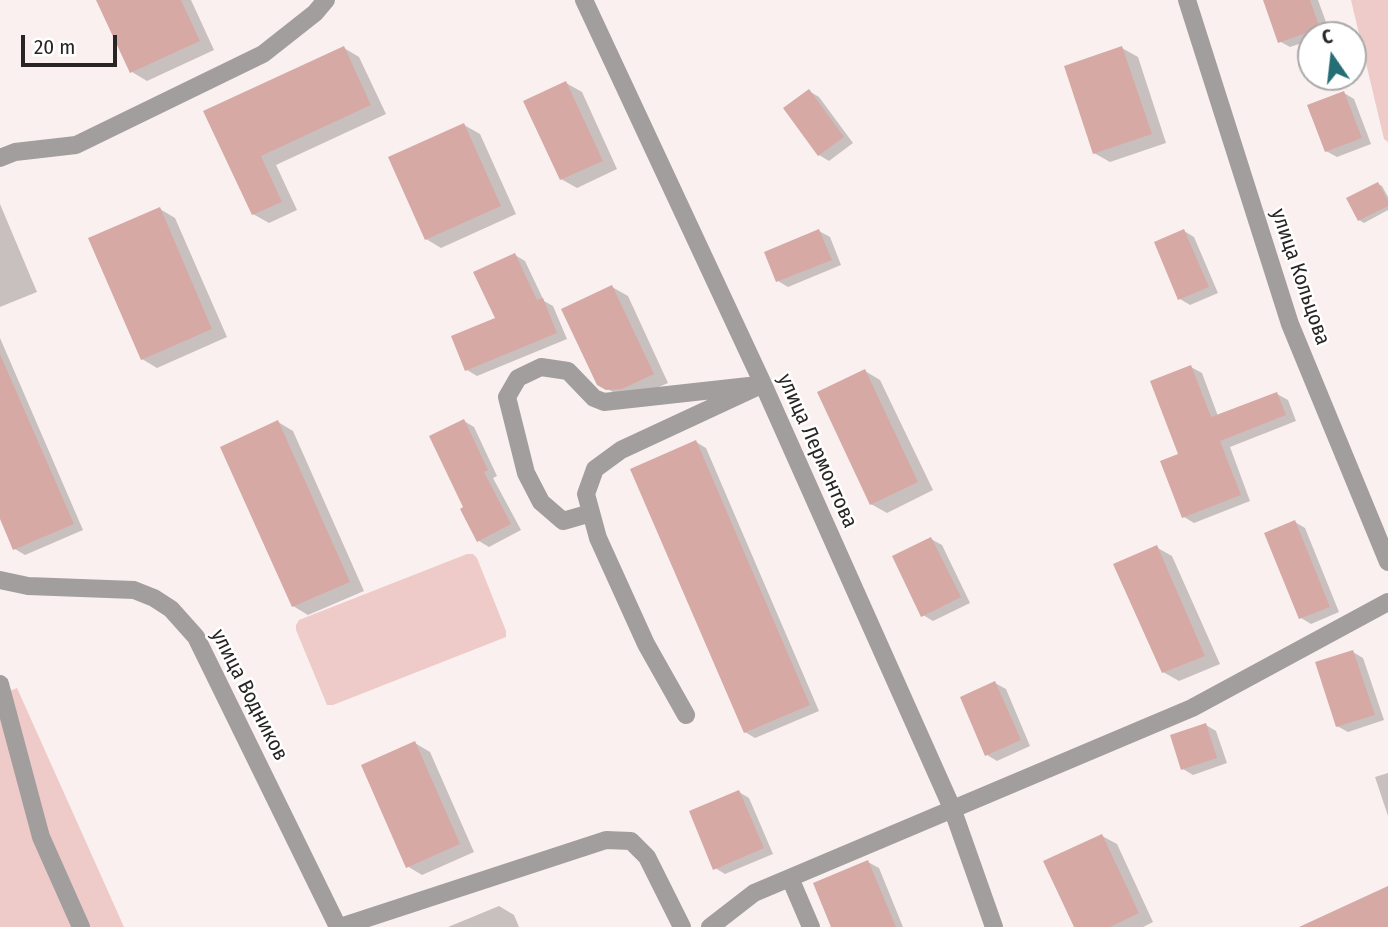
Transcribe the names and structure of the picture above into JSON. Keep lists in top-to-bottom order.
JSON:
{
  "streets": {
    "street": ["улица Кольцова", "улица Лермонтова", "улица Водников"]
  },
  "scale_bar": "20 m",
  "north": "top"
}
